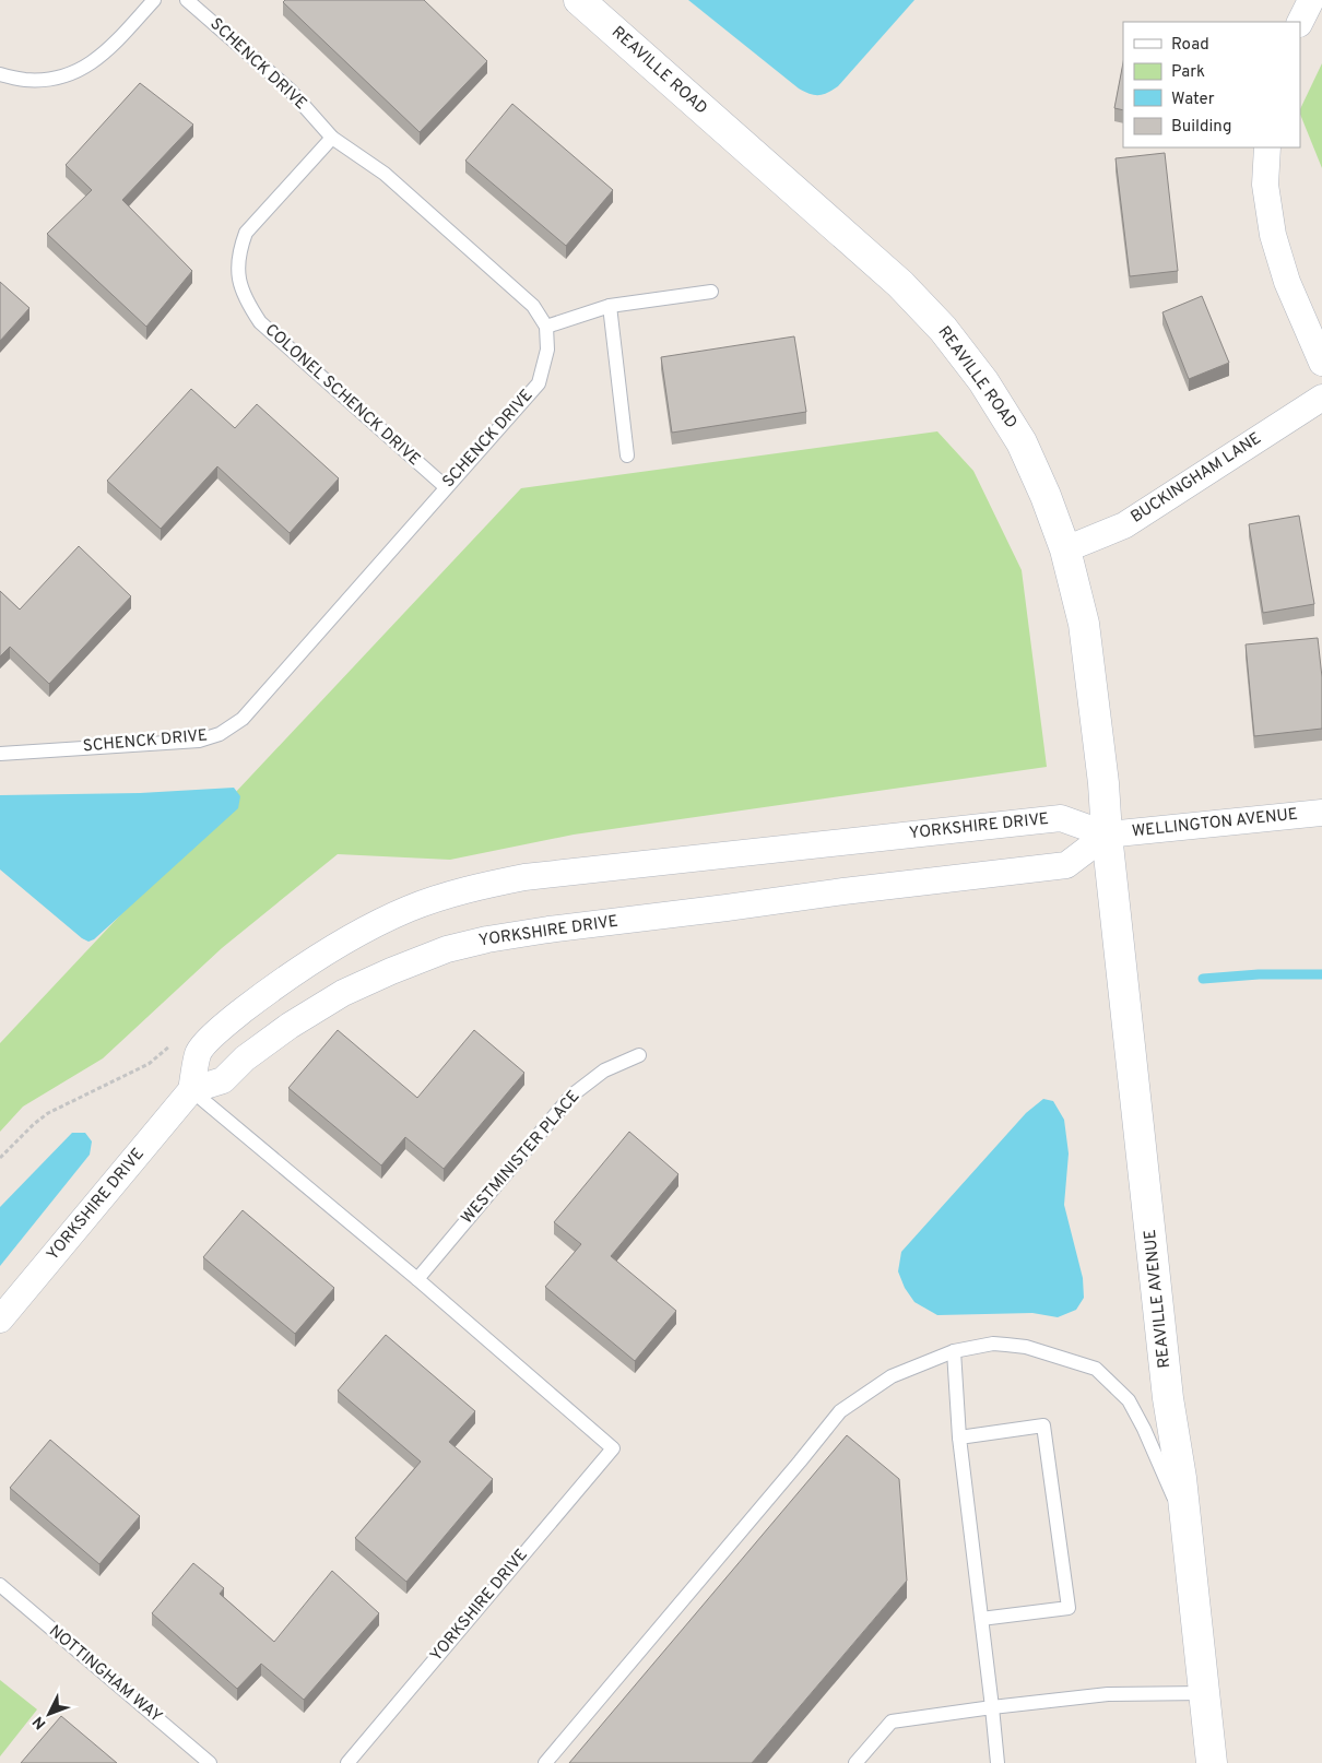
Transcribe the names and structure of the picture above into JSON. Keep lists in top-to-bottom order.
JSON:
{
  "streets": {
    "street": [
      "REAVILLE ROAD",
      "BUCKINGHAM LANE",
      "WELLINGTON AVENUE",
      "YORKSHIRE DRIVE",
      "REAVILLE AVENUE"
    ],
    "lane": [
      "SCHENCK DRIVE",
      "COLONEL SCHENCK DRIVE",
      "WESTMINISTER PLACE",
      "NOTTINGHAM WAY"
    ]
  },
  "crossings": [
    ["SCHENCK DRIVE", "COLONEL SCHENCK DRIVE"],
    ["REAVILLE ROAD", "BUCKINGHAM LANE"],
    ["REAVILLE ROAD", "WELLINGTON AVENUE"],
    ["REAVILLE ROAD", "YORKSHIRE DRIVE"],
    ["REAVILLE ROAD", "REAVILLE AVENUE"],
    ["WELLINGTON AVENUE", "YORKSHIRE DRIVE"],
    ["WELLINGTON AVENUE", "REAVILLE AVENUE"],
    ["YORKSHIRE DRIVE", "WESTMINISTER PLACE"],
    ["YORKSHIRE DRIVE", "REAVILLE AVENUE"]
  ],
  "legend": [
    "Road",
    "Park",
    "Water",
    "Building"
  ],
  "north": "bottom left"
}
